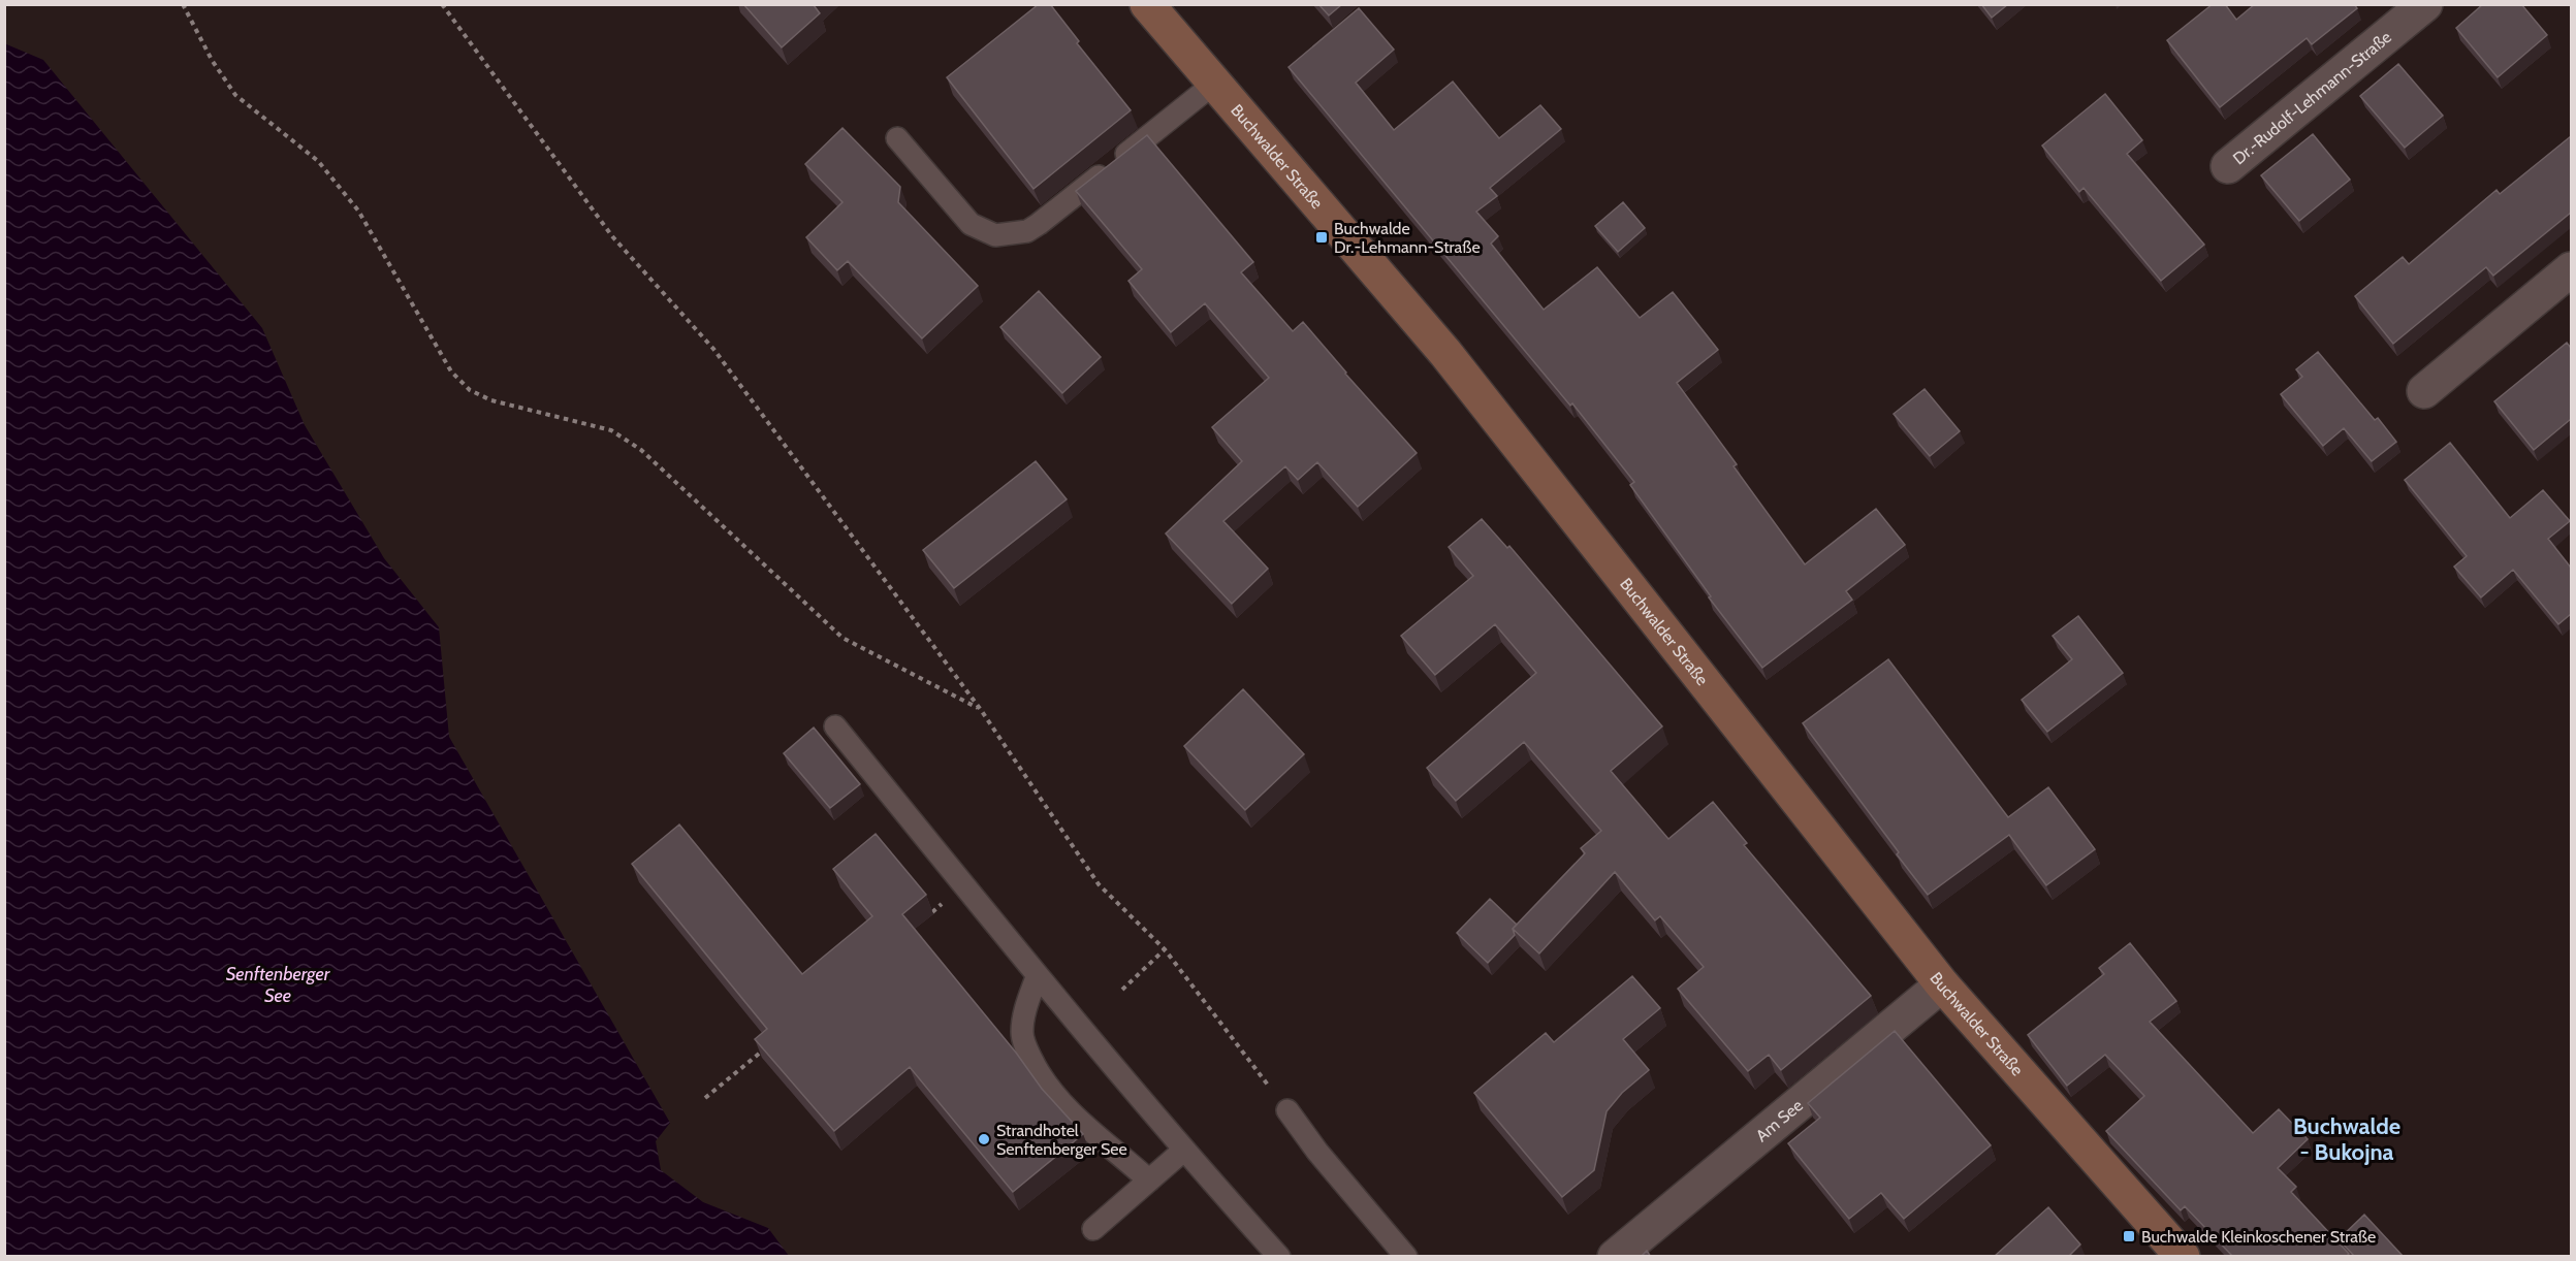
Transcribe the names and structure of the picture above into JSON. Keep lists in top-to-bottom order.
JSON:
{
  "streets": {
    "street": ["Dr.-Rudolf-Lehmann-Straße", "Buchwalder Straße", "Am See"]
  },
  "crossings": [
    ["Buchwalder Straße", "Am See"]
  ],
  "districts": ["Buchwalde - Bukojna"],
  "water": ["Senftenberger See"],
  "places": {
    "transit": ["Buchwalde Dr.-Lehmann-Straße", "Buchwalde Kleinkoschener Straße"],
    "other": ["Strandhotel Senftenberger See"]
  }
}
